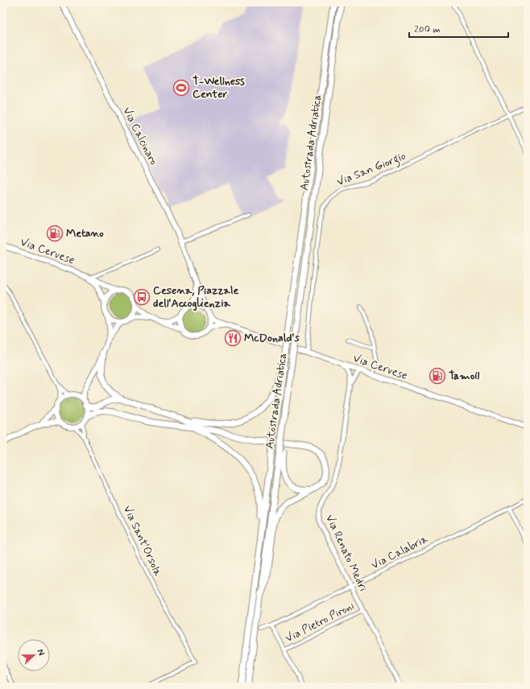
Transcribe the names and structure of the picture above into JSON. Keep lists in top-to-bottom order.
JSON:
{
  "streets": {
    "highway": ["Autostrada Adriatica"],
    "main road": ["Via Calcinaro", "Via Cervese"],
    "street": [
      "Via San Giorgio",
      "Via Sant'Orsola",
      "Via Calabria",
      "Via Renato Medri",
      "Via Pietro Pironi"
    ]
  },
  "crossings": [
    ["Via Calcinaro", "Via Cervese"],
    ["Via San Giorgio", "Via Cervese"],
    ["Via Cervese", "Via Renato Medri"],
    ["Via Calabria", "Via Renato Medri"],
    ["Via Renato Medri", "Via Pietro Pironi"]
  ],
  "places": {
    "sports": ["T-Wellness Center"],
    "fuel station": ["Metano", "Tamoil"],
    "bus stop": ["Cesena, Piazzale dell'Accoglienzia"],
    "restaurant": ["McDonald's"]
  },
  "scale_bar": "200 m",
  "north": "right"
}
